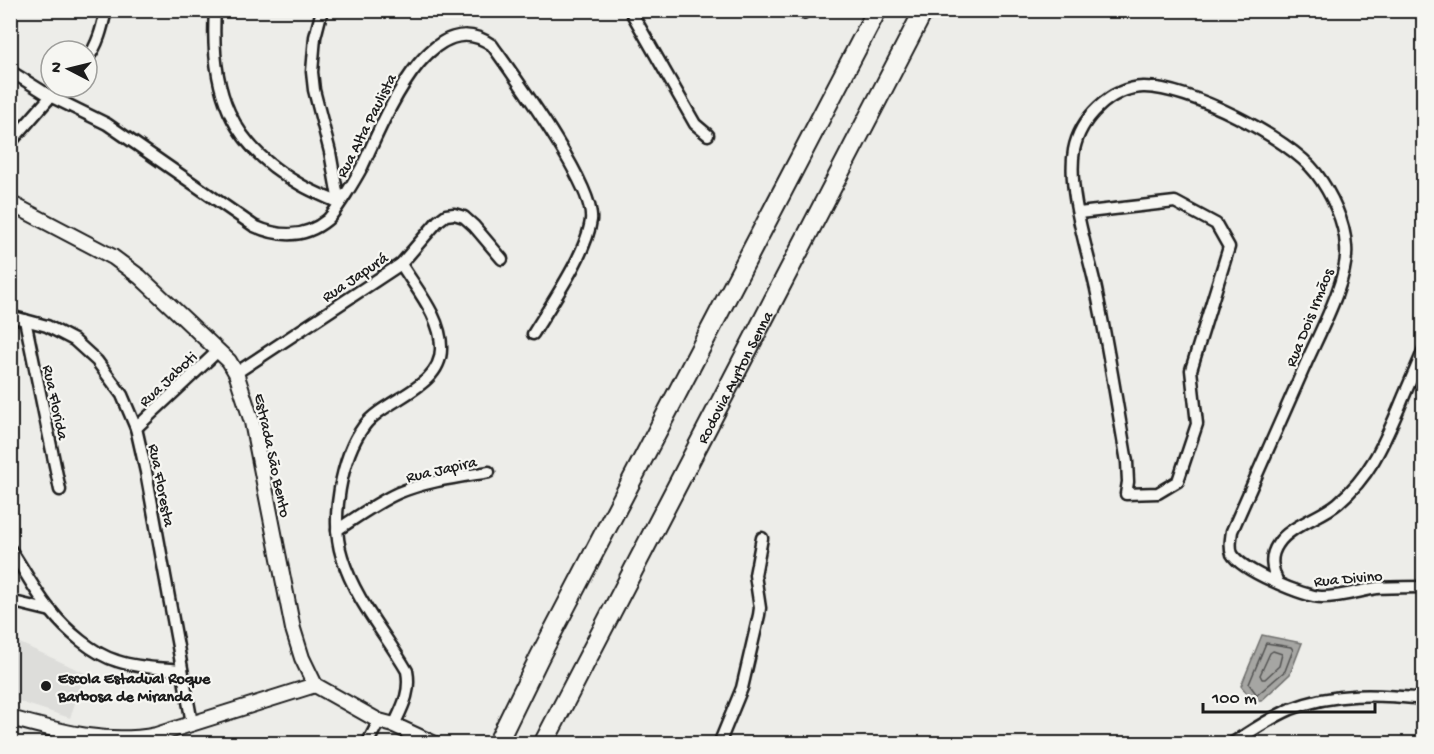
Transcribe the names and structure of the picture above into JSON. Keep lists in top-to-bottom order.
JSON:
{
  "streets": {
    "highway": ["Rodovia Ayrton Senna"],
    "street": [
      "Rua Alta Paulista",
      "Rua Japurá",
      "Rua Dois Irmãos",
      "Rua Jaboti",
      "Rua Florida",
      "Estrada São Bento",
      "Rua Japira",
      "Rua Floresta",
      "Rua Divino"
    ]
  },
  "crossings": [
    ["Rua Japurá", "Estrada São Bento"],
    ["Rua Dois Irmãos", "Rua Divino"],
    ["Rua Jaboti", "Estrada São Bento"],
    ["Rua Jaboti", "Rua Floresta"],
    ["Rua Florida", "Rua Floresta"]
  ],
  "places": ["Escola Estadual Roque Barbosa de Miranda"],
  "scale_bar": "100 m",
  "north": "left"
}
